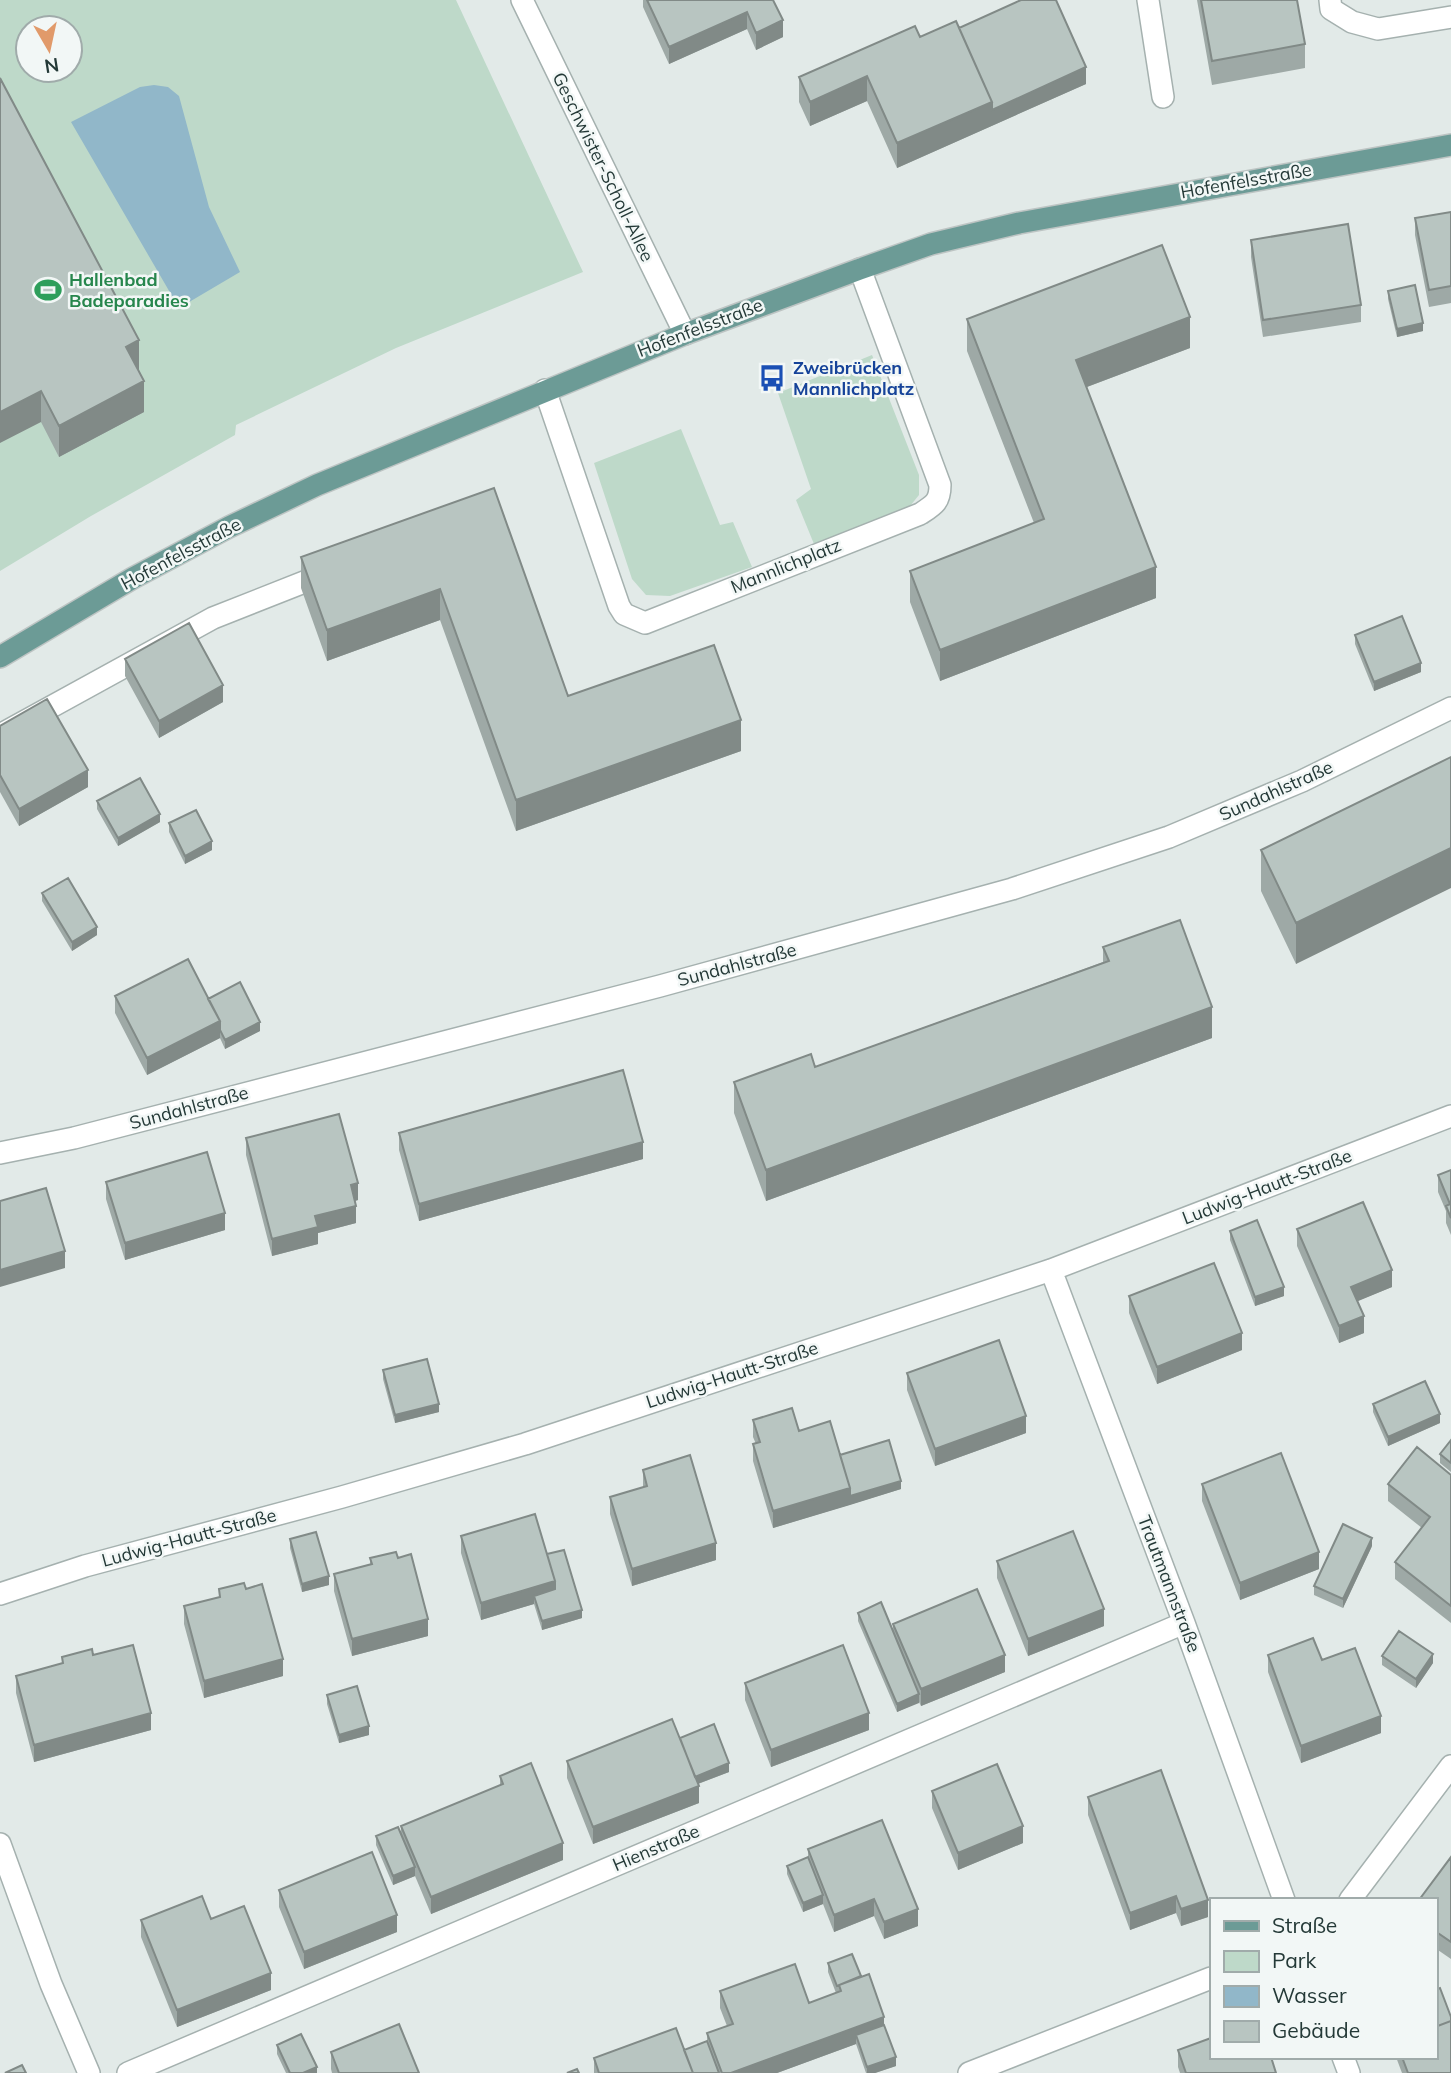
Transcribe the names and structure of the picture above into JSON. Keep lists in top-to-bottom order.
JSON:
{
  "streets": {
    "main road": ["Hofenfelsstraße"],
    "street": [
      "Geschwister-Scholl-Allee",
      "Mannlichplatz",
      "Sundahlstraße",
      "Ludwig-Hautt-Straße",
      "Trautmannstraße",
      "Hienstraße"
    ]
  },
  "crossings": [
    ["Geschwister-Scholl-Allee", "Hofenfelsstraße"],
    ["Hofenfelsstraße", "Mannlichplatz"],
    ["Ludwig-Hautt-Straße", "Trautmannstraße"],
    ["Trautmannstraße", "Hienstraße"]
  ],
  "places": {
    "sports": ["Hallenbad Badeparadies"],
    "bus stop": ["Zweibrücken Mannlichplatz"]
  },
  "legend": [
    "Straße",
    "Park",
    "Wasser",
    "Gebäude"
  ],
  "north": "bottom"
}
